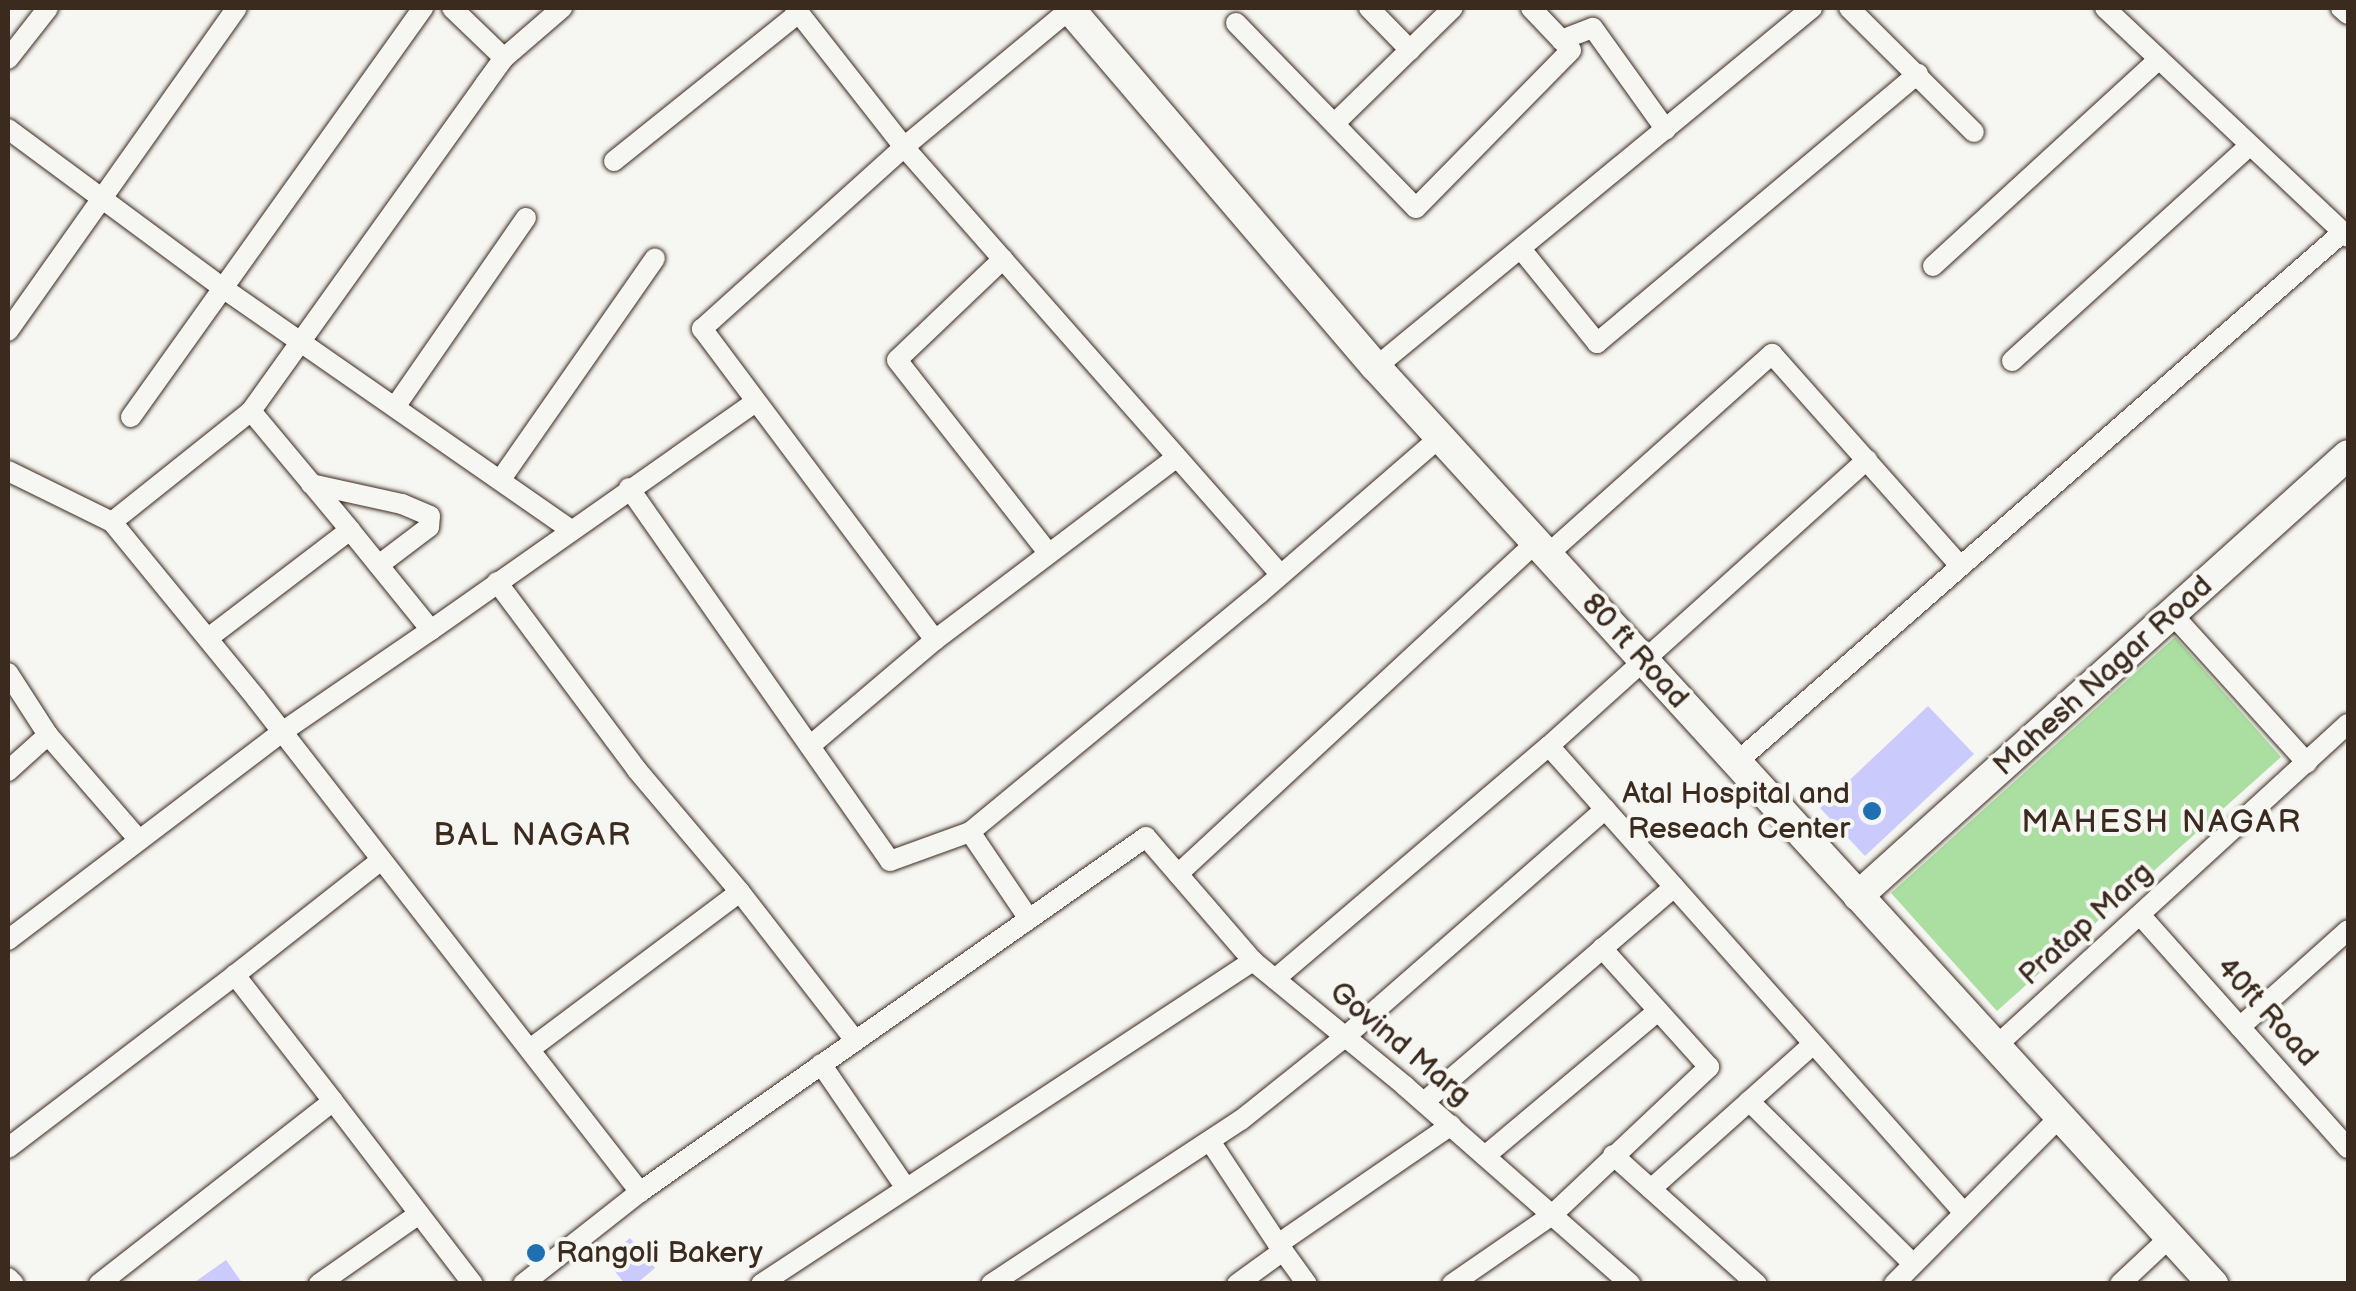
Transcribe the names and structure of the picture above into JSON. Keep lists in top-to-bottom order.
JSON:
{
  "streets": {
    "street": [
      "80 ft Road",
      "Mahesh Nagar Road",
      "Pratap Marg",
      "40ft Road",
      "Govind Marg"
    ]
  },
  "crossings": [
    ["80 ft Road", "Mahesh Nagar Road"],
    ["80 ft Road", "Pratap Marg"],
    ["Pratap Marg", "40ft Road"]
  ],
  "districts": ["MAHESH NAGAR", "BAL NAGAR"],
  "places": ["Atal Hospital and Reseach Center", "Rangoli Bakery"]
}
